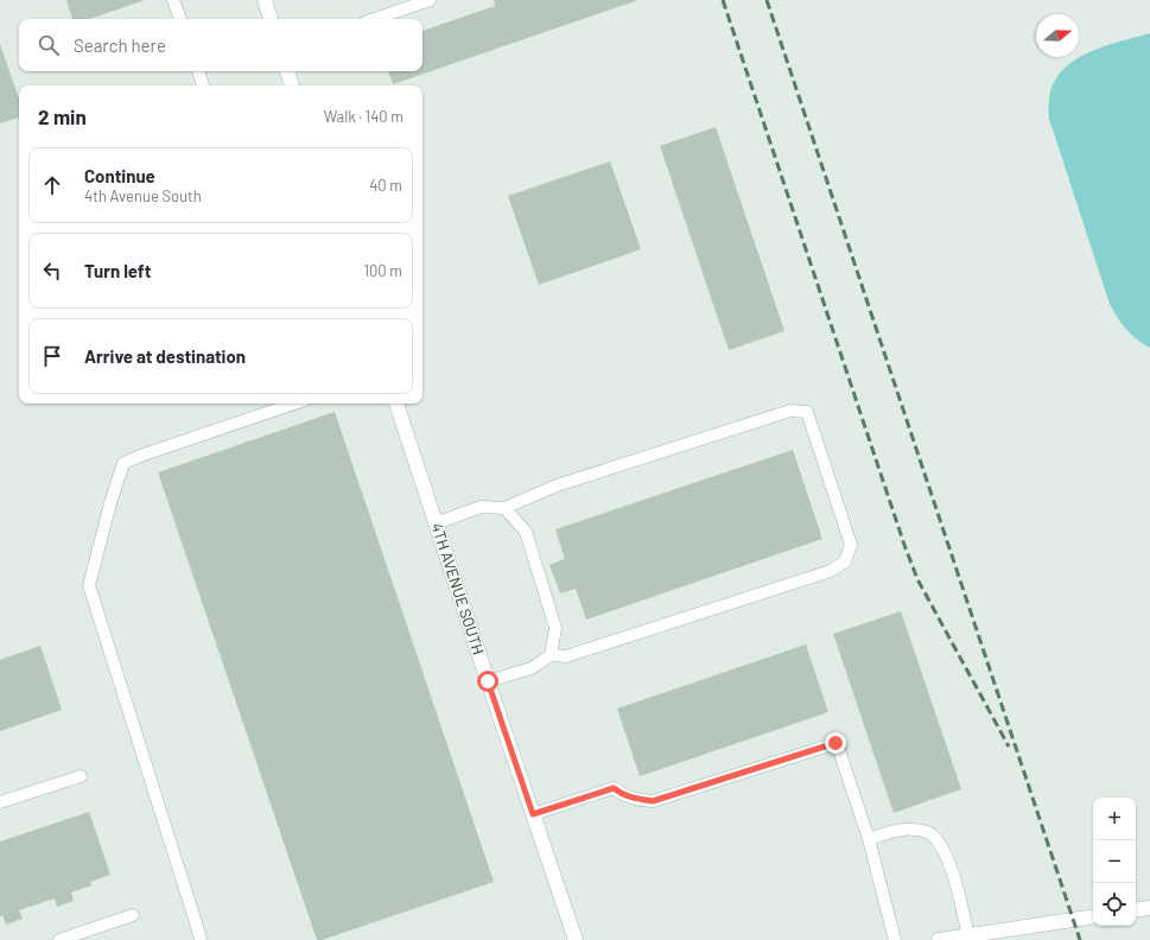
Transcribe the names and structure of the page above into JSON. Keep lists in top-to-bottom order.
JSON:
{
  "streets": {
    "street": ["4TH AVENUE SOUTH"]
  },
  "north": "right",
  "page": {
    "search": "Search here",
    "heading": ["2 min", "Walk · 140 m"],
    "list": [
      ["Continue", "4th Avenue South", "40 m"],
      ["Turn left", "100 m"],
      "Arrive at destination"
    ],
    "map_buttons": ["+", "−"]
  }
}
